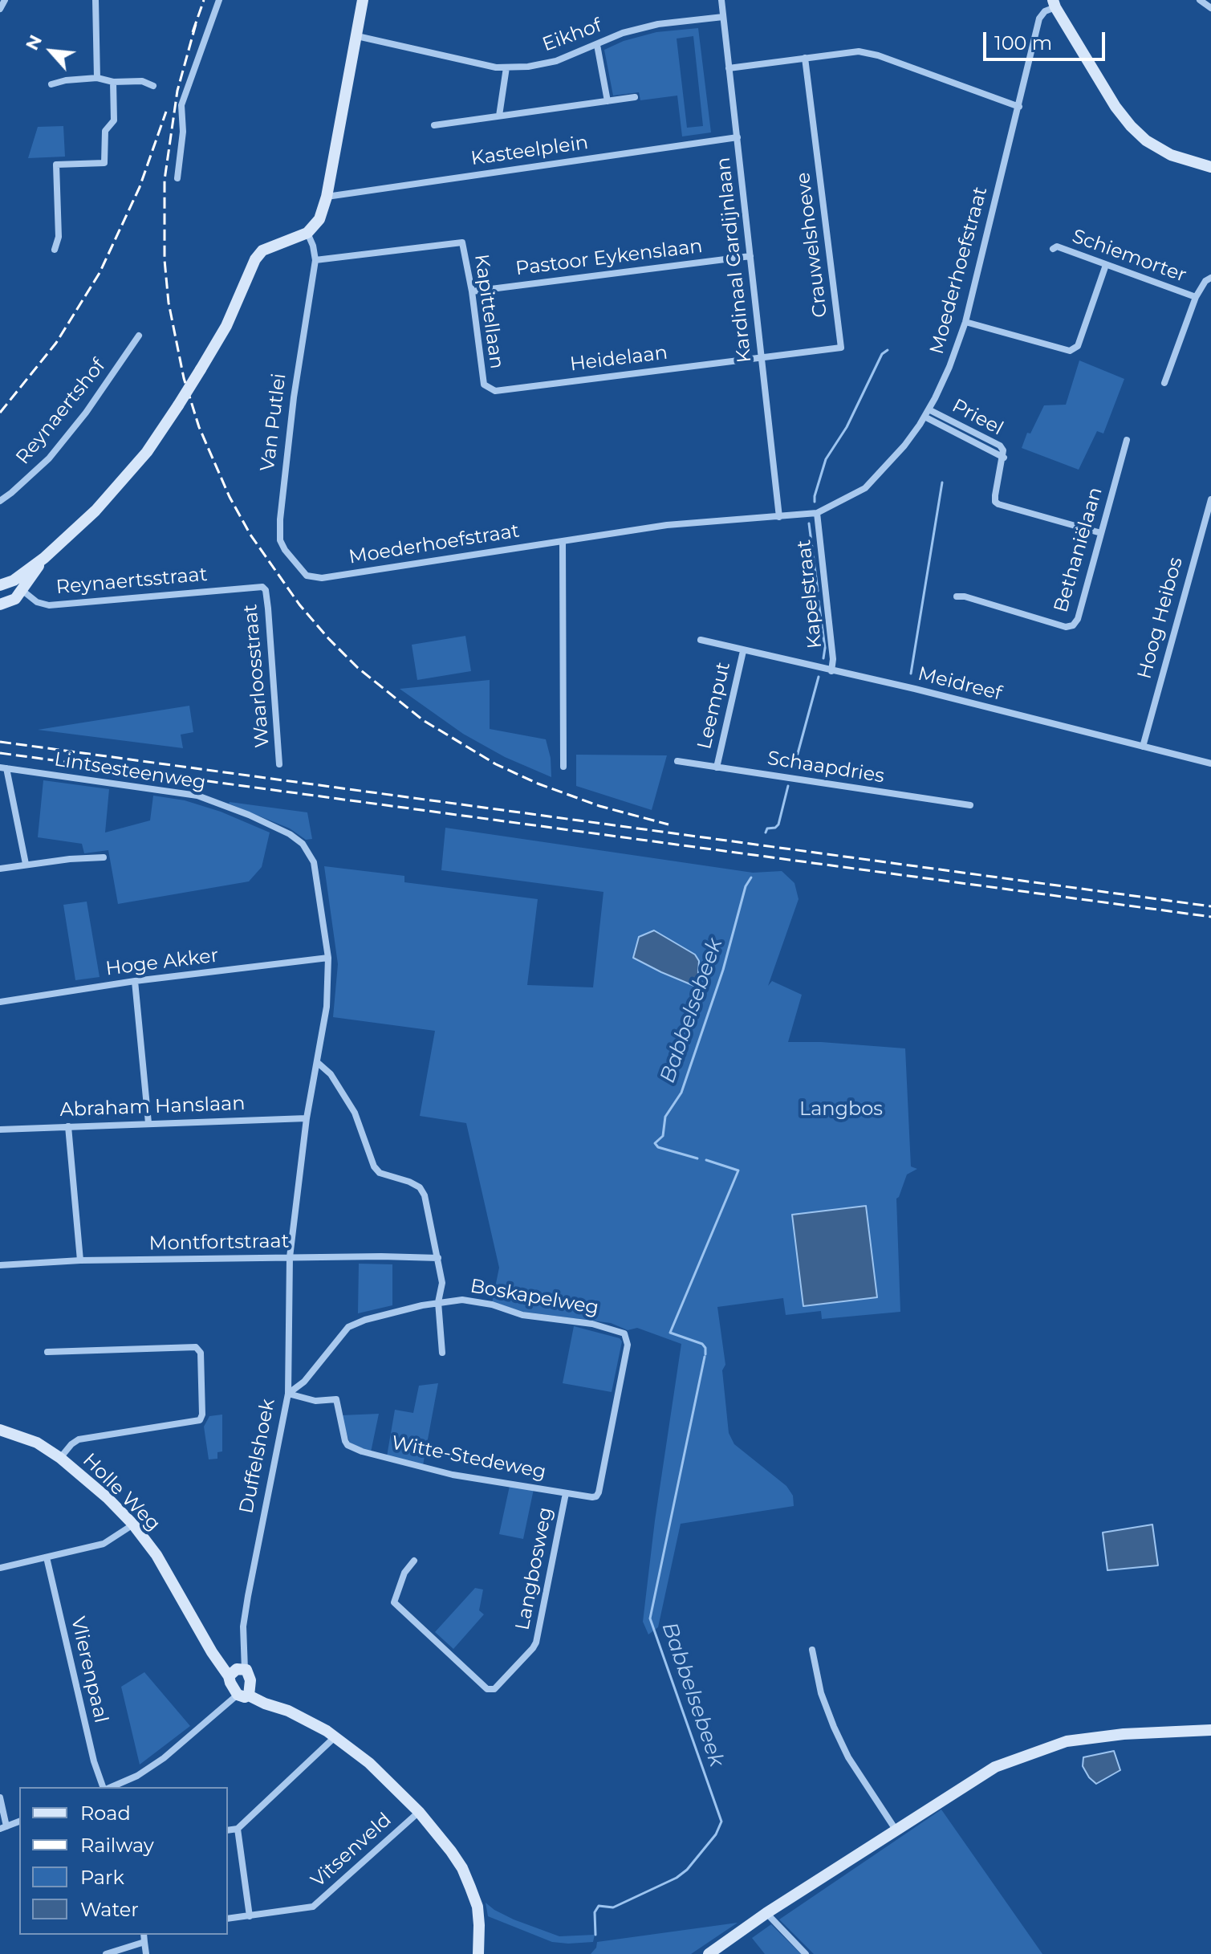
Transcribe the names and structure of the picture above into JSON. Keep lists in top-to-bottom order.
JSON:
{
  "streets": {
    "street": [
      "Eikhof",
      "Kasteelplein",
      "Crauwelshoeve",
      "Schiemorter",
      "Pastoor Eykenslaan",
      "Kardinaal Cardijnlaan",
      "Moederhoefstraat",
      "Kapittellaan",
      "Heidelaan",
      "Reynaertshof",
      "Prieel",
      "Van Putlei",
      "Bethaniëlaan",
      "Reynaertsstraat",
      "Kapelstraat",
      "Hoog Heibos",
      "Waarloosstraat",
      "Meidreef",
      "Leemput",
      "Schaapdries",
      "Lintsesteenweg",
      "Hoge Akker",
      "Abraham Hanslaan",
      "Montfortstraat",
      "Boskapelweg",
      "Duffelshoek",
      "Witte-Stedeweg",
      "Holle Weg",
      "Langbosweg",
      "Vlierenpaal",
      "Vitsenveld"
    ]
  },
  "crossings": [
    ["Eikhof", "Kardinaal Cardijnlaan"],
    ["Kasteelplein", "Kardinaal Cardijnlaan"],
    ["Crauwelshoeve", "Kardinaal Cardijnlaan"],
    ["Crauwelshoeve", "Heidelaan"],
    ["Pastoor Eykenslaan", "Kardinaal Cardijnlaan"],
    ["Pastoor Eykenslaan", "Kapittellaan"],
    ["Kardinaal Cardijnlaan", "Moederhoefstraat"],
    ["Kardinaal Cardijnlaan", "Heidelaan"],
    ["Moederhoefstraat", "Prieel"],
    ["Moederhoefstraat", "Van Putlei"],
    ["Moederhoefstraat", "Kapelstraat"],
    ["Kapittellaan", "Heidelaan"],
    ["Kapittellaan", "Van Putlei"],
    ["Prieel", "Bethaniëlaan"],
    ["Reynaertsstraat", "Waarloosstraat"],
    ["Kapelstraat", "Meidreef"],
    ["Hoog Heibos", "Meidreef"],
    ["Meidreef", "Leemput"],
    ["Leemput", "Schaapdries"],
    ["Lintsesteenweg", "Hoge Akker"],
    ["Boskapelweg", "Duffelshoek"],
    ["Boskapelweg", "Langbosweg"],
    ["Duffelshoek", "Witte-Stedeweg"],
    ["Witte-Stedeweg", "Langbosweg"]
  ],
  "water": ["Babbelsebeek"],
  "parks": ["Langbos"],
  "legend": [
    "Road",
    "Railway",
    "Park",
    "Water"
  ],
  "scale_bar": "100 m",
  "north": "top left"
}
